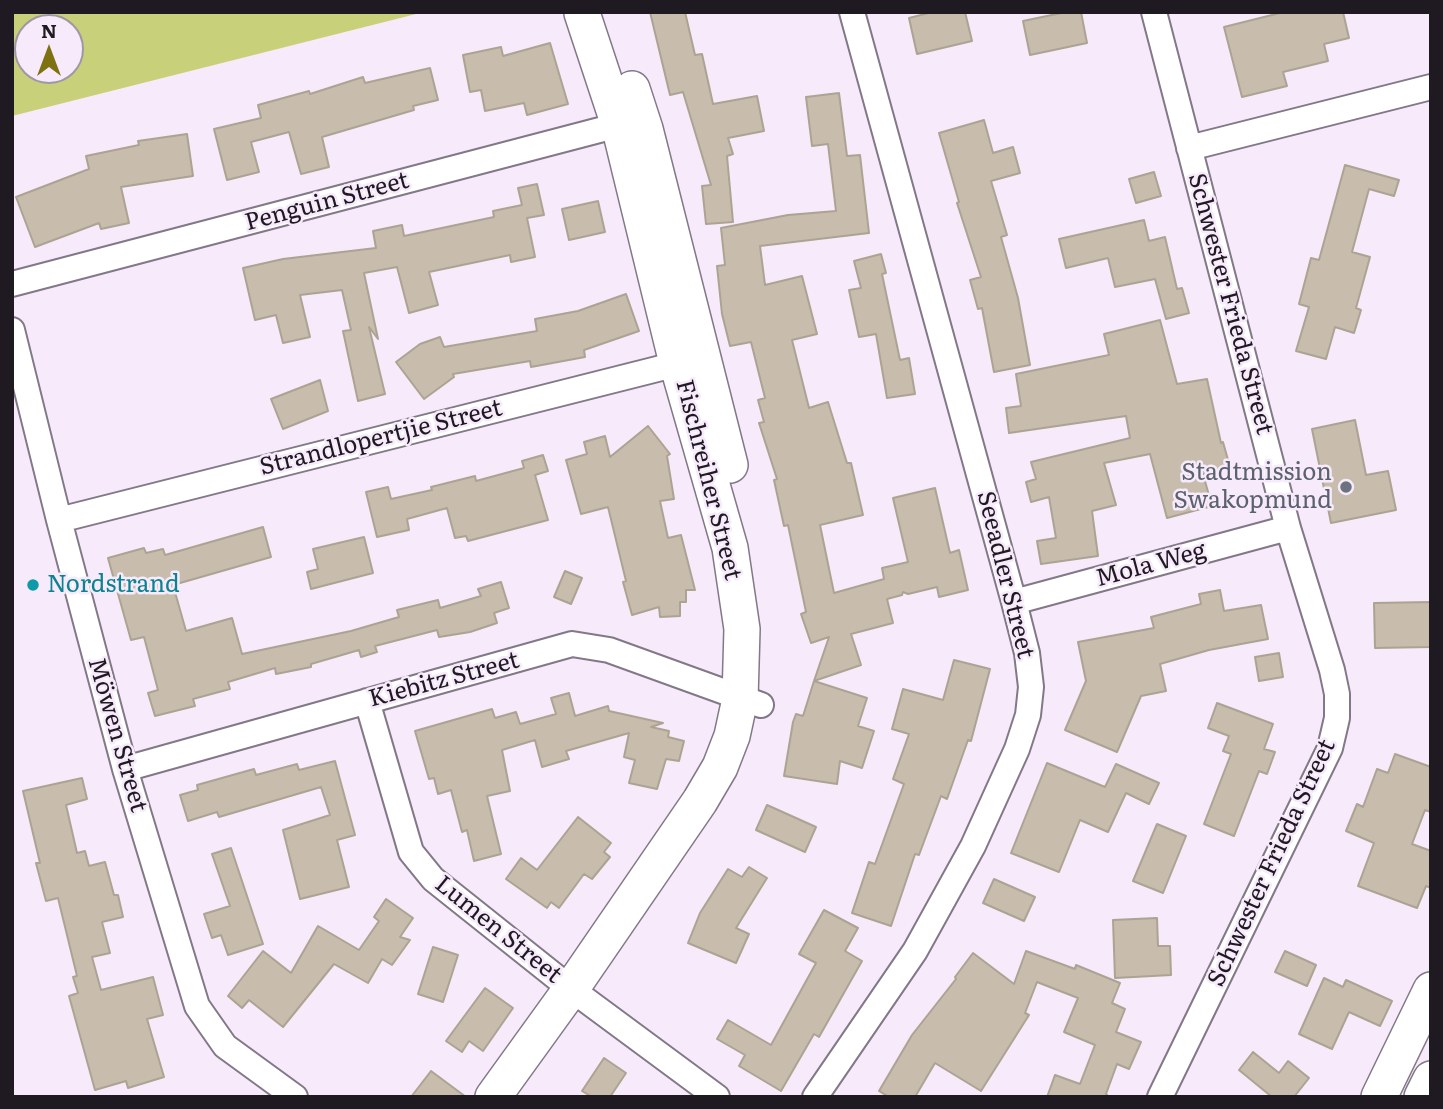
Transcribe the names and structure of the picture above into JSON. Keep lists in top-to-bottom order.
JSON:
{
  "streets": {
    "street": [
      "Penguin Street",
      "Schwester Frieda Street",
      "Strandlopertjie Street",
      "Fischreiher Street",
      "Mola Weg",
      "Seeadler Street",
      "Kiebitz Street",
      "Möwen Street",
      "Lumen Street"
    ]
  },
  "crossings": [
    ["Penguin Street", "Fischreiher Street"],
    ["Schwester Frieda Street", "Mola Weg"],
    ["Strandlopertjie Street", "Fischreiher Street"],
    ["Strandlopertjie Street", "Möwen Street"],
    ["Fischreiher Street", "Kiebitz Street"],
    ["Fischreiher Street", "Lumen Street"],
    ["Mola Weg", "Seeadler Street"],
    ["Kiebitz Street", "Möwen Street"],
    ["Kiebitz Street", "Lumen Street"]
  ],
  "places": ["Stadtmission Swakopmund", "Nordstrand"],
  "north": "top"
}
